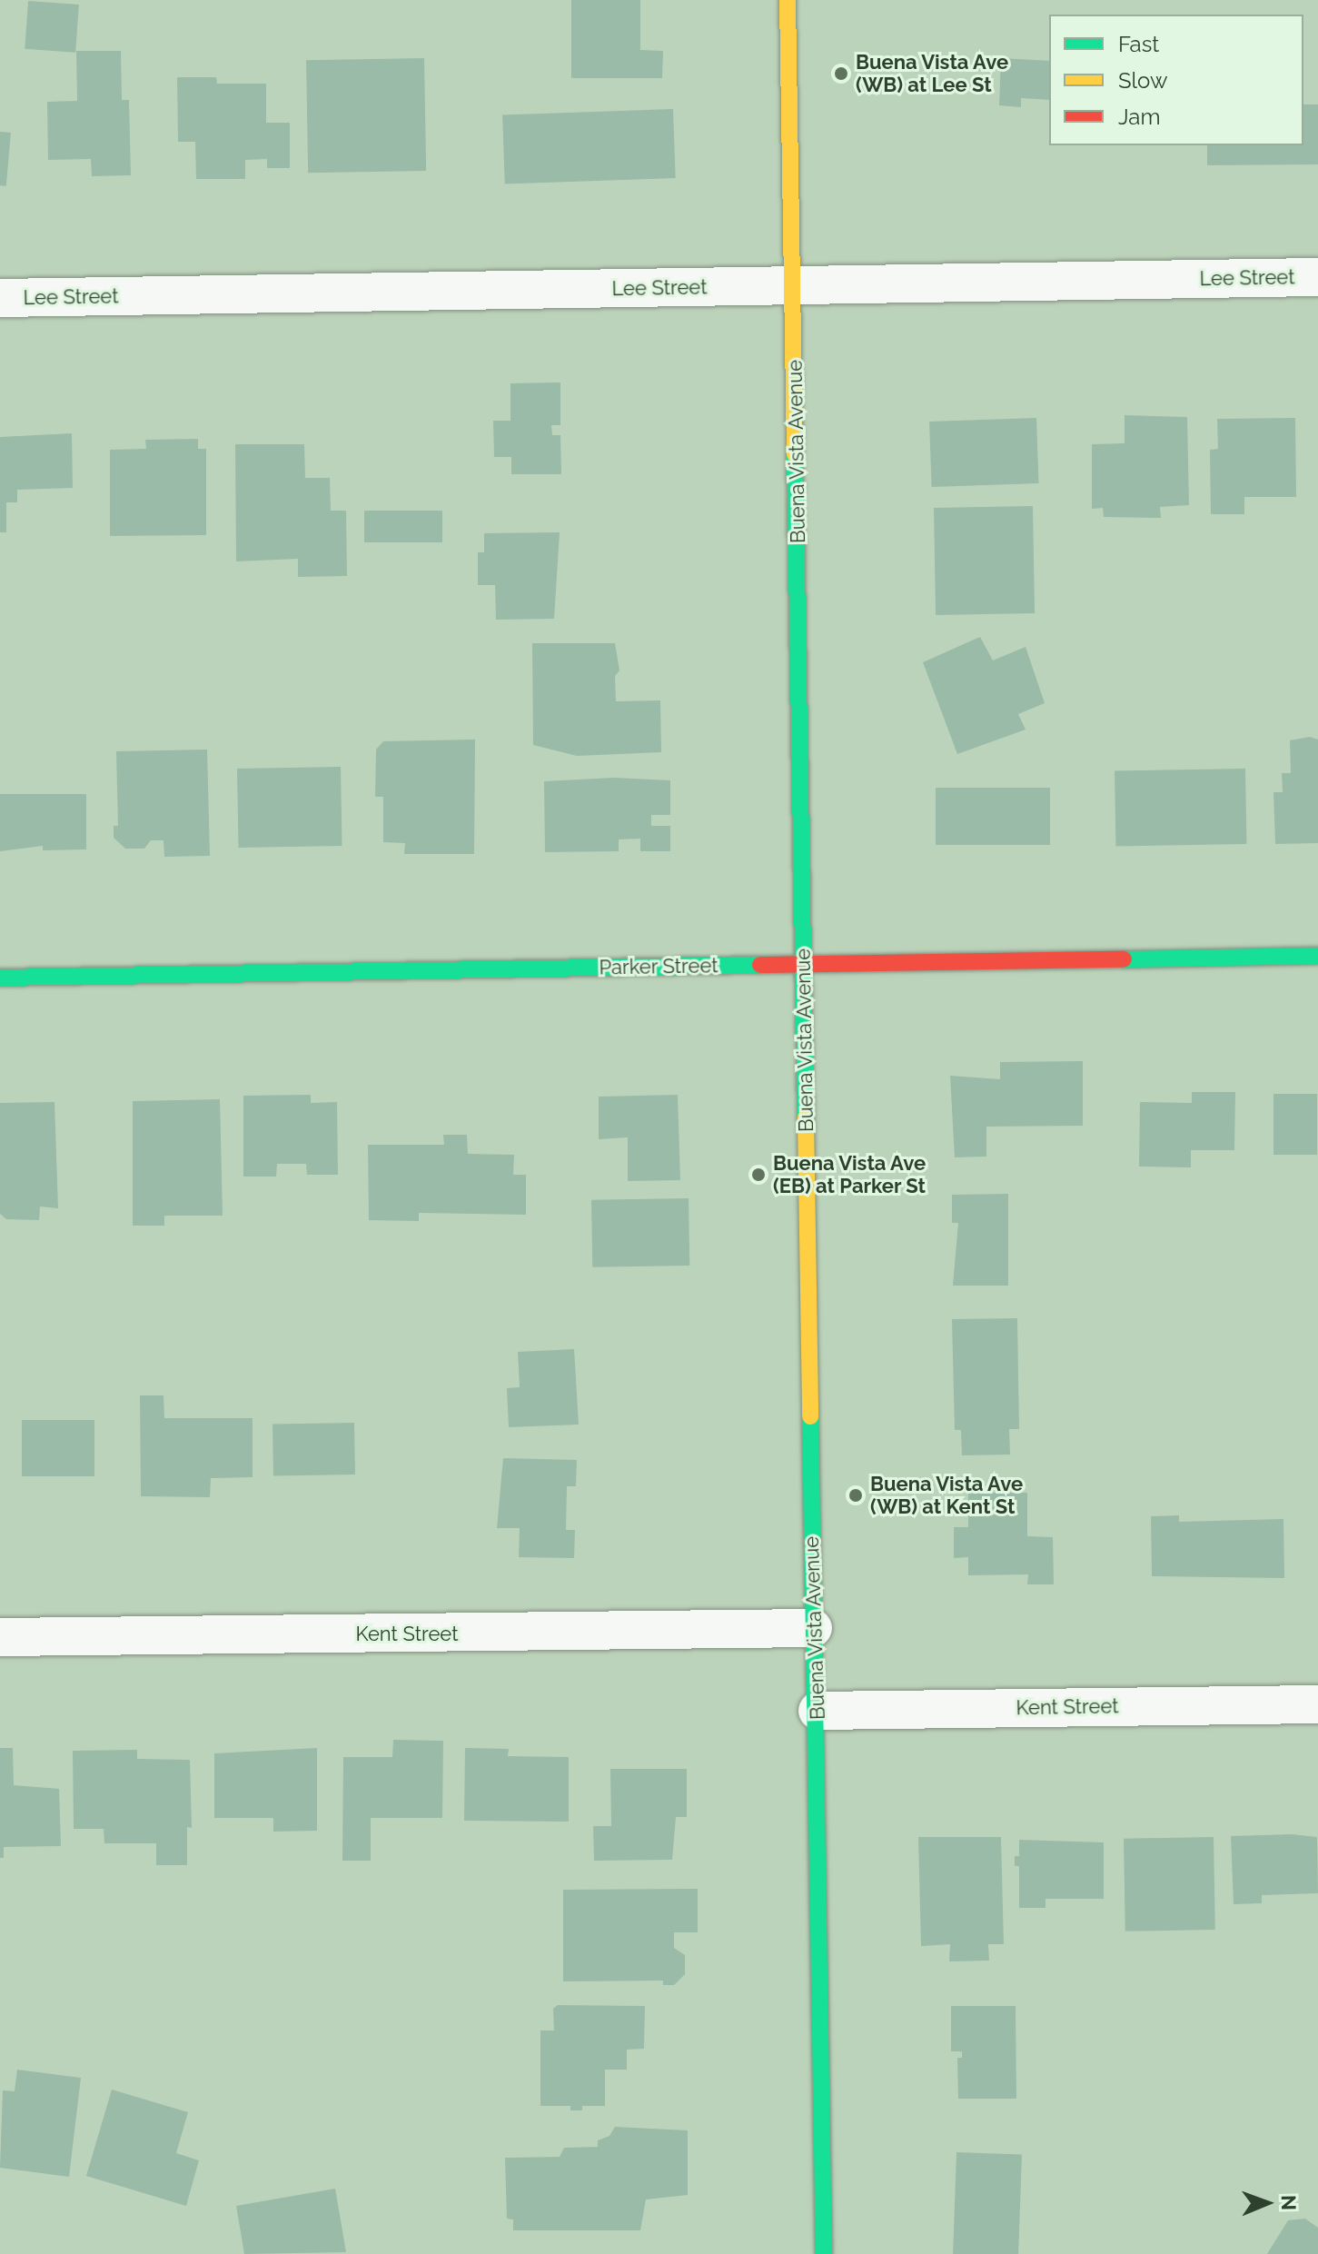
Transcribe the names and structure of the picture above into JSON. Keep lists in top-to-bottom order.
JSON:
{
  "streets": {
    "street": [
      "Lee Street",
      "Buena Vista Avenue",
      "Parker Street",
      "Kent Street"
    ]
  },
  "crossings": [
    ["Lee Street", "Buena Vista Avenue"],
    ["Buena Vista Avenue", "Parker Street"],
    ["Buena Vista Avenue", "Kent Street"]
  ],
  "places": ["Buena Vista Ave (WB) at Lee St", "Buena Vista Ave (EB) at Parker St", "Buena Vista Ave (WB) at Kent St"],
  "legend": ["Fast", "Slow", "Jam"],
  "north": "right"
}
